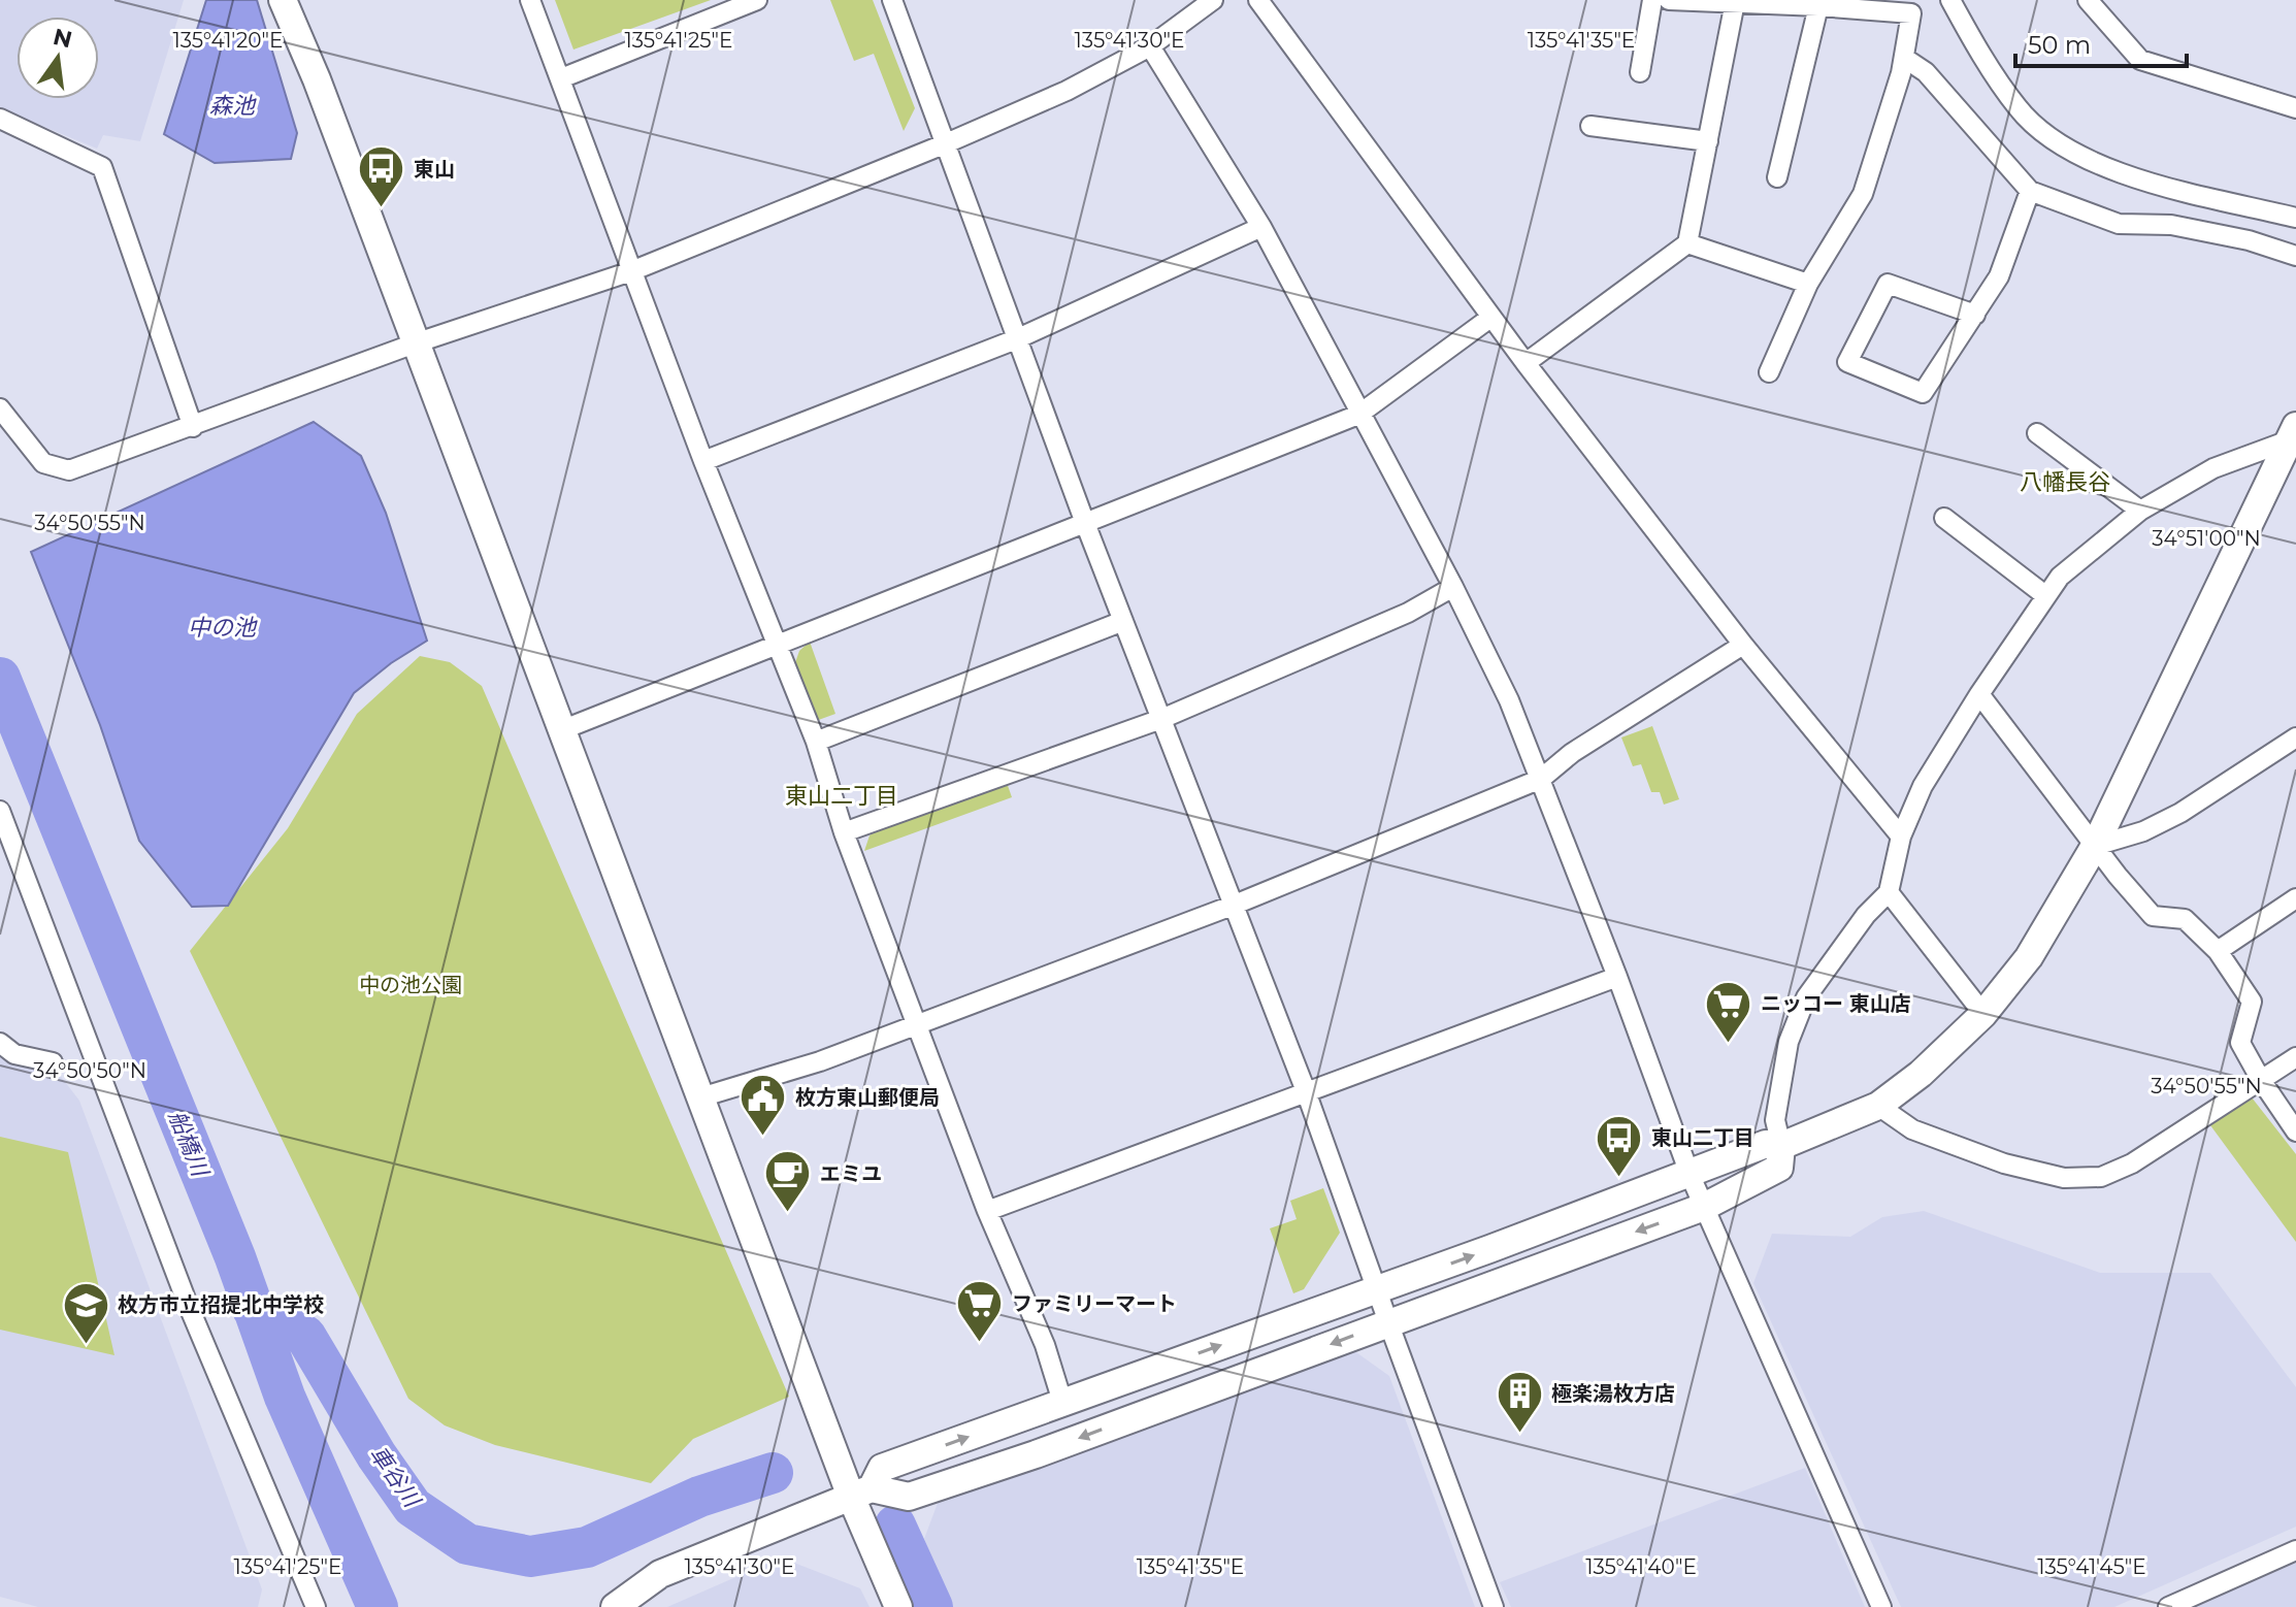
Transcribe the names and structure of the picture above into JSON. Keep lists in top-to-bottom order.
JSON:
{
  "districts": ["八幡長谷", "東山二丁目"],
  "water": [
    "森池",
    "中の池",
    "船橋川",
    "車谷川"
  ],
  "parks": ["中の池公園"],
  "places": {
    "bus stop": ["東山", "東山二丁目"],
    "supermarket": ["ニッコー 東山店", "ファミリーマート"],
    "public building": ["枚方東山郵便局"],
    "cafe": ["エミユ"],
    "school or university": ["枚方市立招提北中学校"],
    "building": ["極楽湯枚方店"]
  },
  "scale_bar": "50 m",
  "north": "top",
  "coordinates": [
    "135°41'25\"E",
    "135°41'35\"E",
    "135°41'20\"E",
    "135°41'30\"E",
    "34°50'55\"N",
    "34°51'00\"N",
    "34°50'50\"N",
    "135°41'40\"E",
    "135°41'45\"E"
  ]
}
